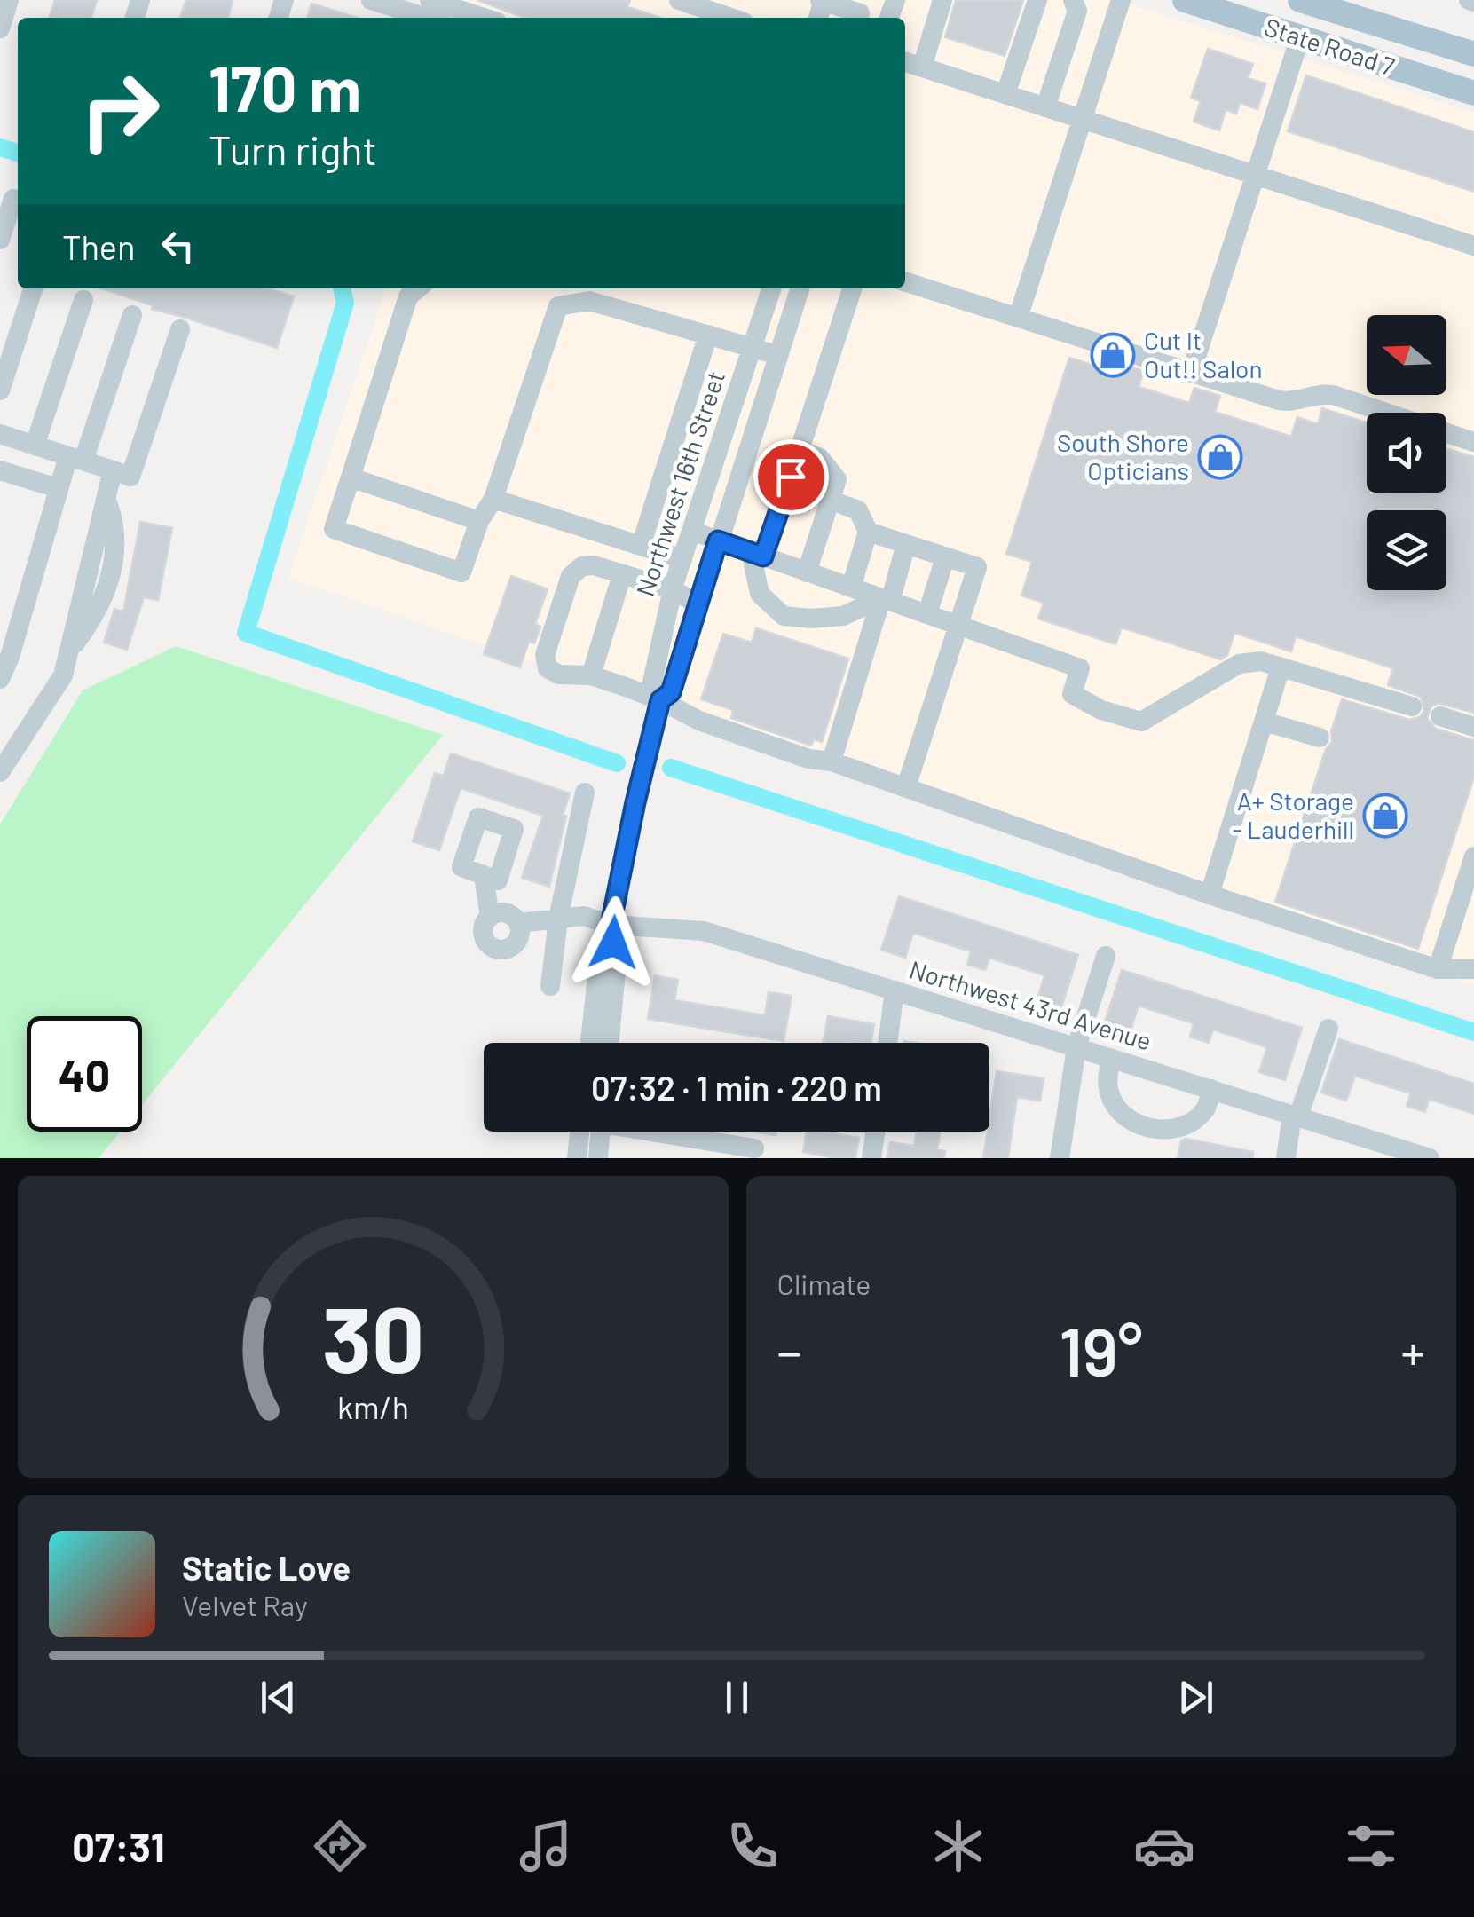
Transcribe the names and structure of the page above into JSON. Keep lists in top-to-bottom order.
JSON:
{
  "streets": {
    "main road": ["State Road 7"],
    "street": ["Northwest 16th Street", "Northwest 43rd Avenue"]
  },
  "crossings": [
    ["Northwest 16th Street", "Northwest 43rd Avenue"]
  ],
  "places": {
    "shop": ["Cut It Out!! Salon", "South Shore Opticians", "A+ Storage - Lauderhill"]
  },
  "north": "left",
  "page": {
    "turn": ["170 m", "Turn right"],
    "then": "Then",
    "limit": "40",
    "trip": "07:32 · 1 min · 220 m",
    "tile": "Climate",
    "heat": ["−", "19°", "+"],
    "song": ["Static Love", "Velvet Ray"],
    "tabs": "07:31",
    "gauge": ["30", "km/h"]
  }
}
